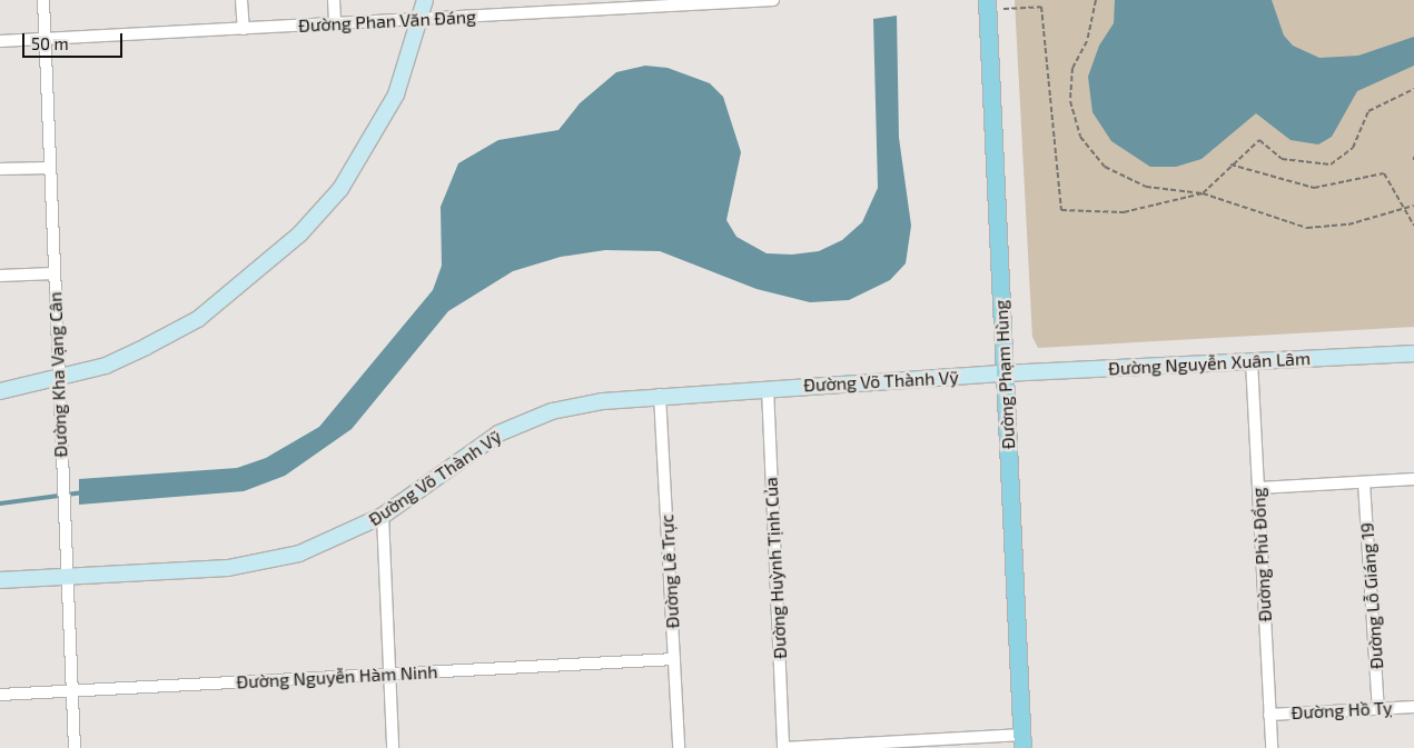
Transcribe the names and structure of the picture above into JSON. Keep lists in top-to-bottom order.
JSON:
{
  "streets": {
    "main road": ["Đường Phạm Hùng"],
    "street": [
      "Đường Phan Văn Đáng",
      "Đường Nguyễn Xuân Lâm",
      "Đường Kha Vạng Cân",
      "Đường Võ Thành Vỹ",
      "Đường Phù Đổng",
      "Đường Huỳnh Tịnh Của",
      "Đường Lê Trực",
      "Đường Lỗ Giáng 19",
      "Đường Nguyễn Hàm Ninh",
      "Đường Hồ Tỵ"
    ]
  },
  "crossings": [
    ["Đường Phan Văn Đáng", "Đường Kha Vạng Cân"],
    ["Đường Nguyễn Xuân Lâm", "Đường Phạm Hùng"],
    ["Đường Nguyễn Xuân Lâm", "Đường Võ Thành Vỹ"],
    ["Đường Nguyễn Xuân Lâm", "Đường Phù Đổng"],
    ["Đường Kha Vạng Cân", "Đường Võ Thành Vỹ"],
    ["Đường Kha Vạng Cân", "Đường Nguyễn Hàm Ninh"],
    ["Đường Phạm Hùng", "Đường Võ Thành Vỹ"],
    ["Đường Võ Thành Vỹ", "Đường Huỳnh Tịnh Của"],
    ["Đường Võ Thành Vỹ", "Đường Lê Trực"],
    ["Đường Phù Đổng", "Đường Hồ Tỵ"],
    ["Đường Lê Trực", "Đường Nguyễn Hàm Ninh"],
    ["Đường Lỗ Giáng 19", "Đường Hồ Tỵ"]
  ],
  "scale_bar": "50 m"
}
